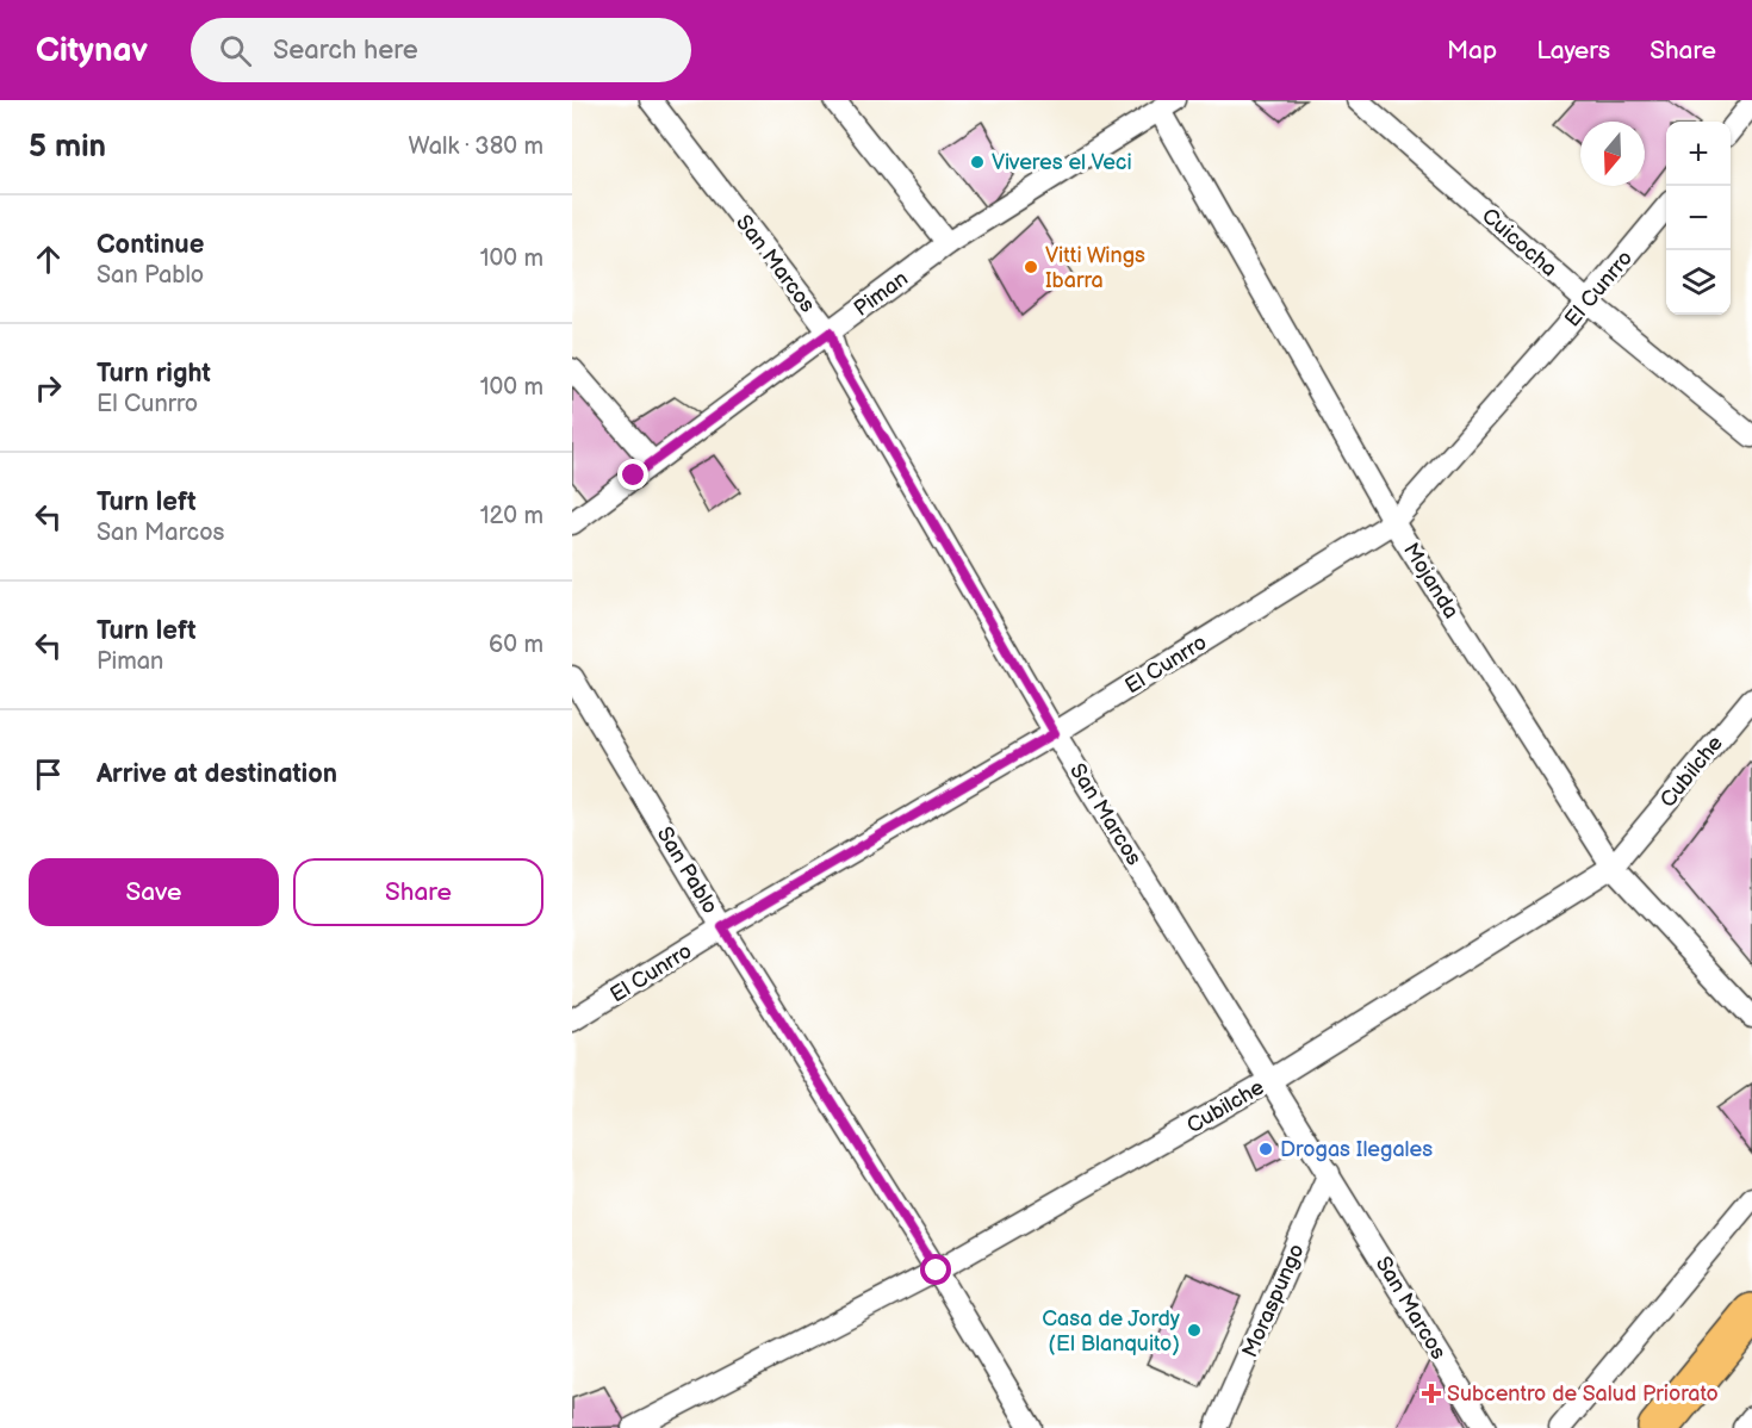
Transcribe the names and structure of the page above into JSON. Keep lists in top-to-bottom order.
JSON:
{
  "streets": {
    "street": [
      "Cuicocha",
      "San Marcos",
      "El Cunrro",
      "Piman",
      "Mojanda",
      "Cubilche",
      "San Pablo",
      "Moraspungo"
    ]
  },
  "crossings": [
    ["Cuicocha", "El Cunrro"],
    ["San Marcos", "El Cunrro"],
    ["San Marcos", "Piman"],
    ["San Marcos", "Cubilche"],
    ["San Marcos", "Moraspungo"],
    ["El Cunrro", "Mojanda"],
    ["El Cunrro", "San Pablo"],
    ["Piman", "Mojanda"],
    ["Mojanda", "Cubilche"],
    ["Cubilche", "San Pablo"]
  ],
  "places": {
    "other": [
      "Viveres el Veci",
      "Vitti Wings Ibarra",
      "Drogas Ilegales",
      "Casa de Jordy (El Blanquito)"
    ],
    "health": ["Subcentro de Salud Priorato"]
  },
  "north": "bottom",
  "page": {
    "header": "Citynav",
    "search": "Search here",
    "nav": ["Map", "Layers", "Share"],
    "heading": ["5 min", "Walk · 380 m"],
    "map_buttons": ["+", "−"],
    "list": [
      ["Continue", "San Pablo", "100 m"],
      ["Turn right", "El Cunrro", "100 m"],
      ["Turn left", "San Marcos", "120 m"],
      ["Turn left", "Piman", "60 m"],
      "Arrive at destination"
    ],
    "buttons": ["Save", "Share"]
  }
}
